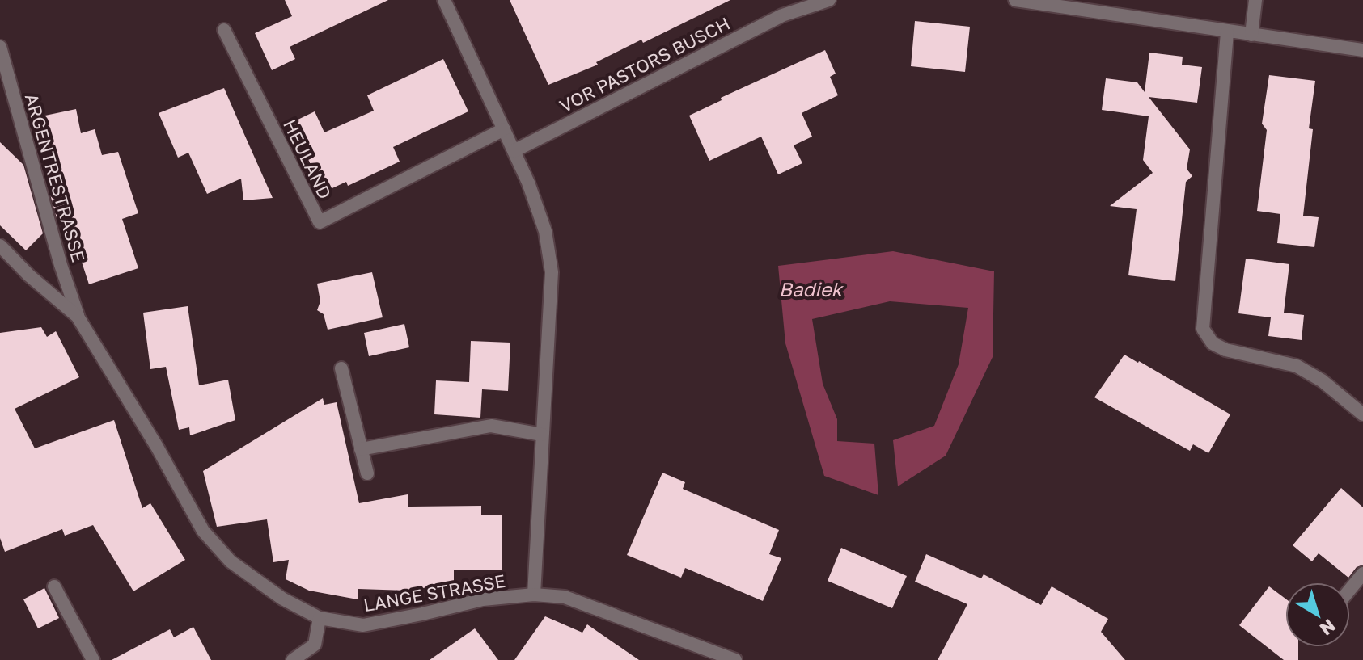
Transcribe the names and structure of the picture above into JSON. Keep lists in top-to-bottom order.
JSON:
{
  "streets": {
    "street": [
      "VOR PASTORS BUSCH",
      "HEULAND",
      "ARGENTRESTRASSE",
      "LANGE STRASSE"
    ]
  },
  "crossings": [
    ["ARGENTRESTRASSE", "LANGE STRASSE"]
  ],
  "water": ["Badiek"],
  "north": "bottom right"
}
